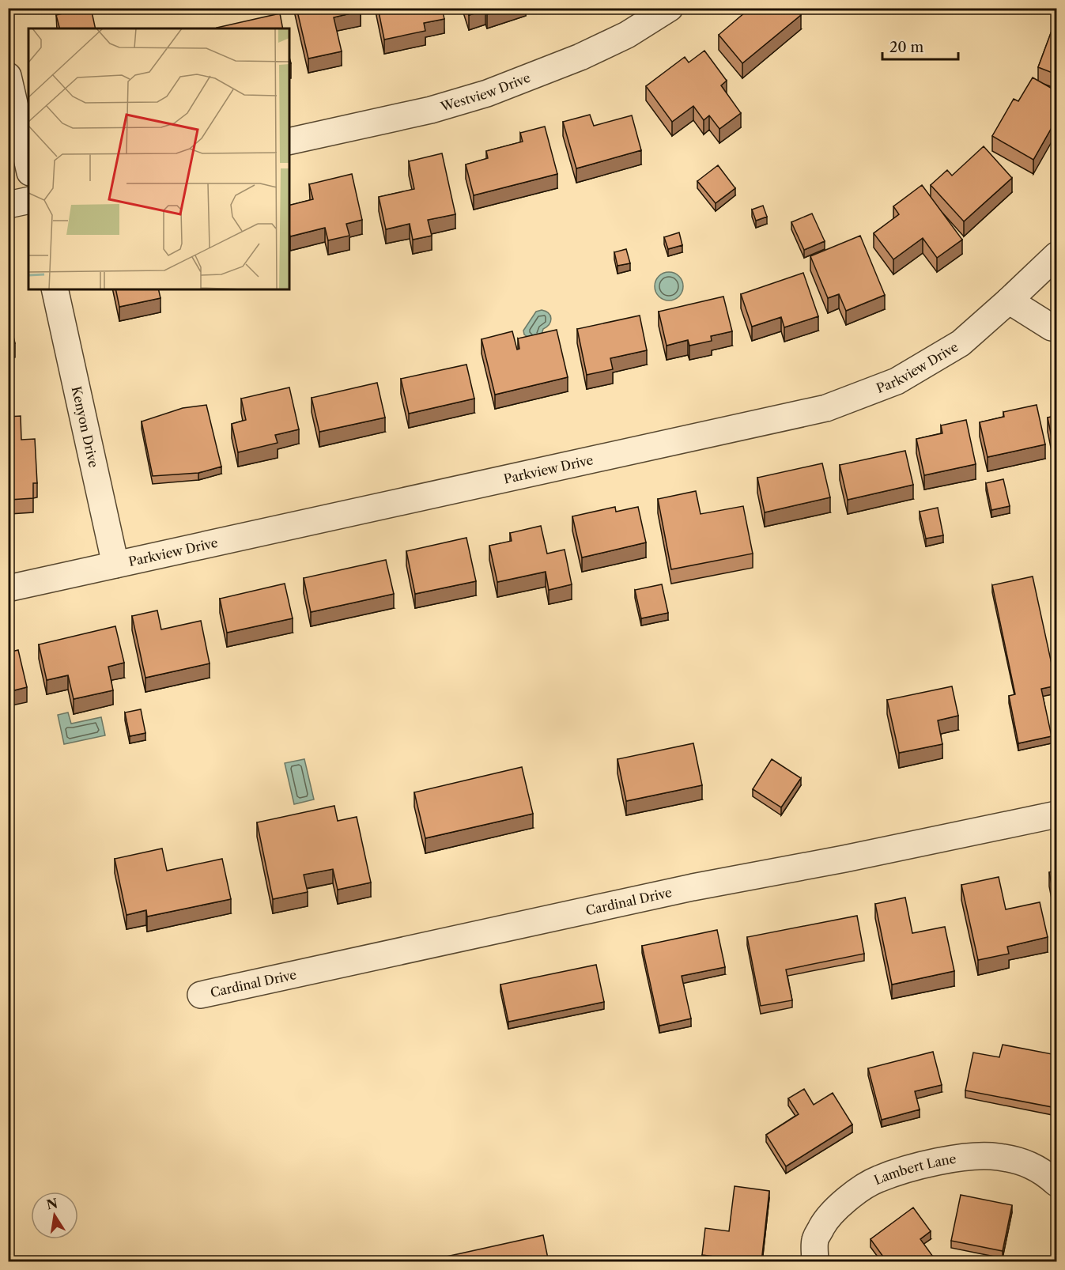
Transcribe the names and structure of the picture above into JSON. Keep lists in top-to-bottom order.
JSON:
{
  "streets": {
    "street": [
      "Westview Drive",
      "Parkview Drive",
      "Kenyon Drive",
      "Cardinal Drive",
      "Lambert Lane"
    ]
  },
  "crossings": [
    ["Parkview Drive", "Kenyon Drive"]
  ],
  "scale_bar": "20 m",
  "north": "top"
}
